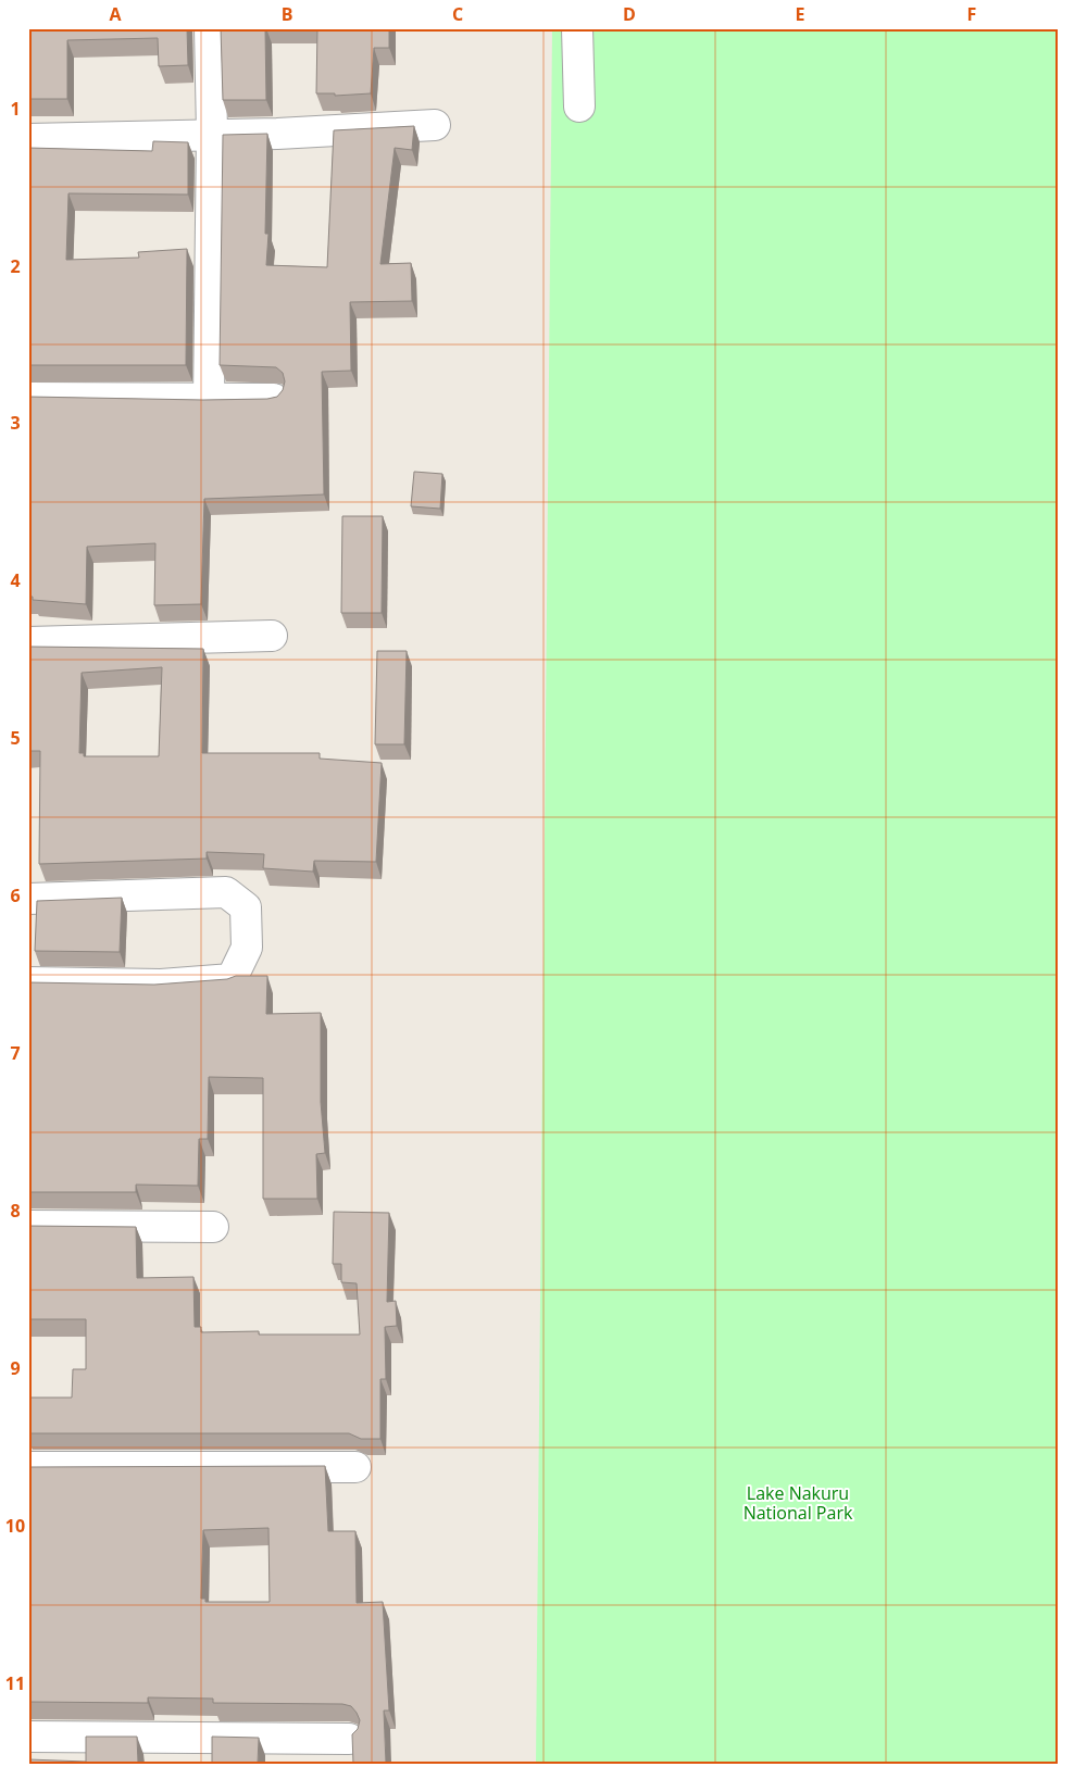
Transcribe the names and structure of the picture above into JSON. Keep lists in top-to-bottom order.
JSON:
{
  "parks": ["Lake Nakuru National Park"],
  "grid": {
    "columns": [
      "A",
      "B",
      "C",
      "D",
      "E",
      "F"
    ],
    "rows": [
      "1",
      "2",
      "3",
      "4",
      "5",
      "6",
      "7",
      "8",
      "9",
      "10",
      "11"
    ]
  }
}
